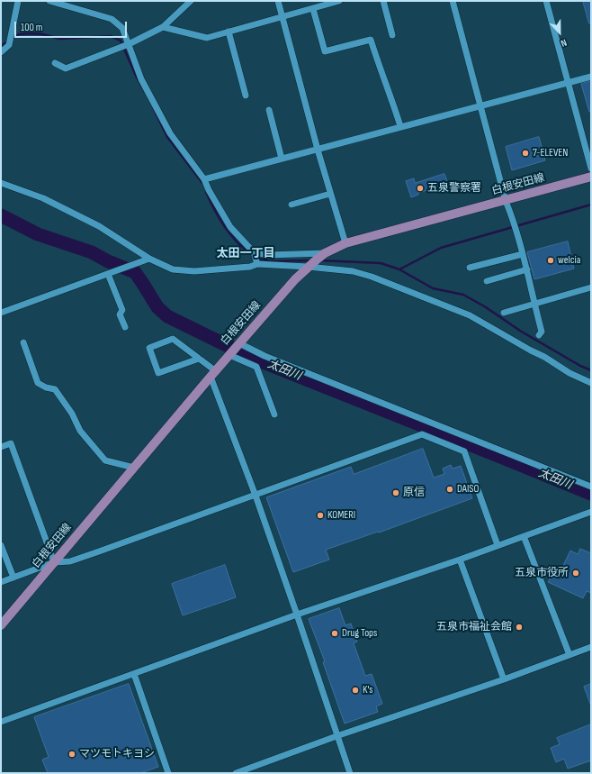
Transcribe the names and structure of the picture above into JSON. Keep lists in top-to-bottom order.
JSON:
{
  "streets": {
    "main road": ["白根安田線"]
  },
  "districts": ["太田一丁目"],
  "water": ["太田川"],
  "places": [
    "7-ELEVEN",
    "五泉警察署",
    "welcia",
    "DAISO",
    "原信",
    "KOMERI",
    "五泉市役所",
    "五泉市福祉会館",
    "Drug Tops",
    "K's",
    "マツモトキヨシ"
  ],
  "scale_bar": "100 m",
  "north": "bottom"
}
